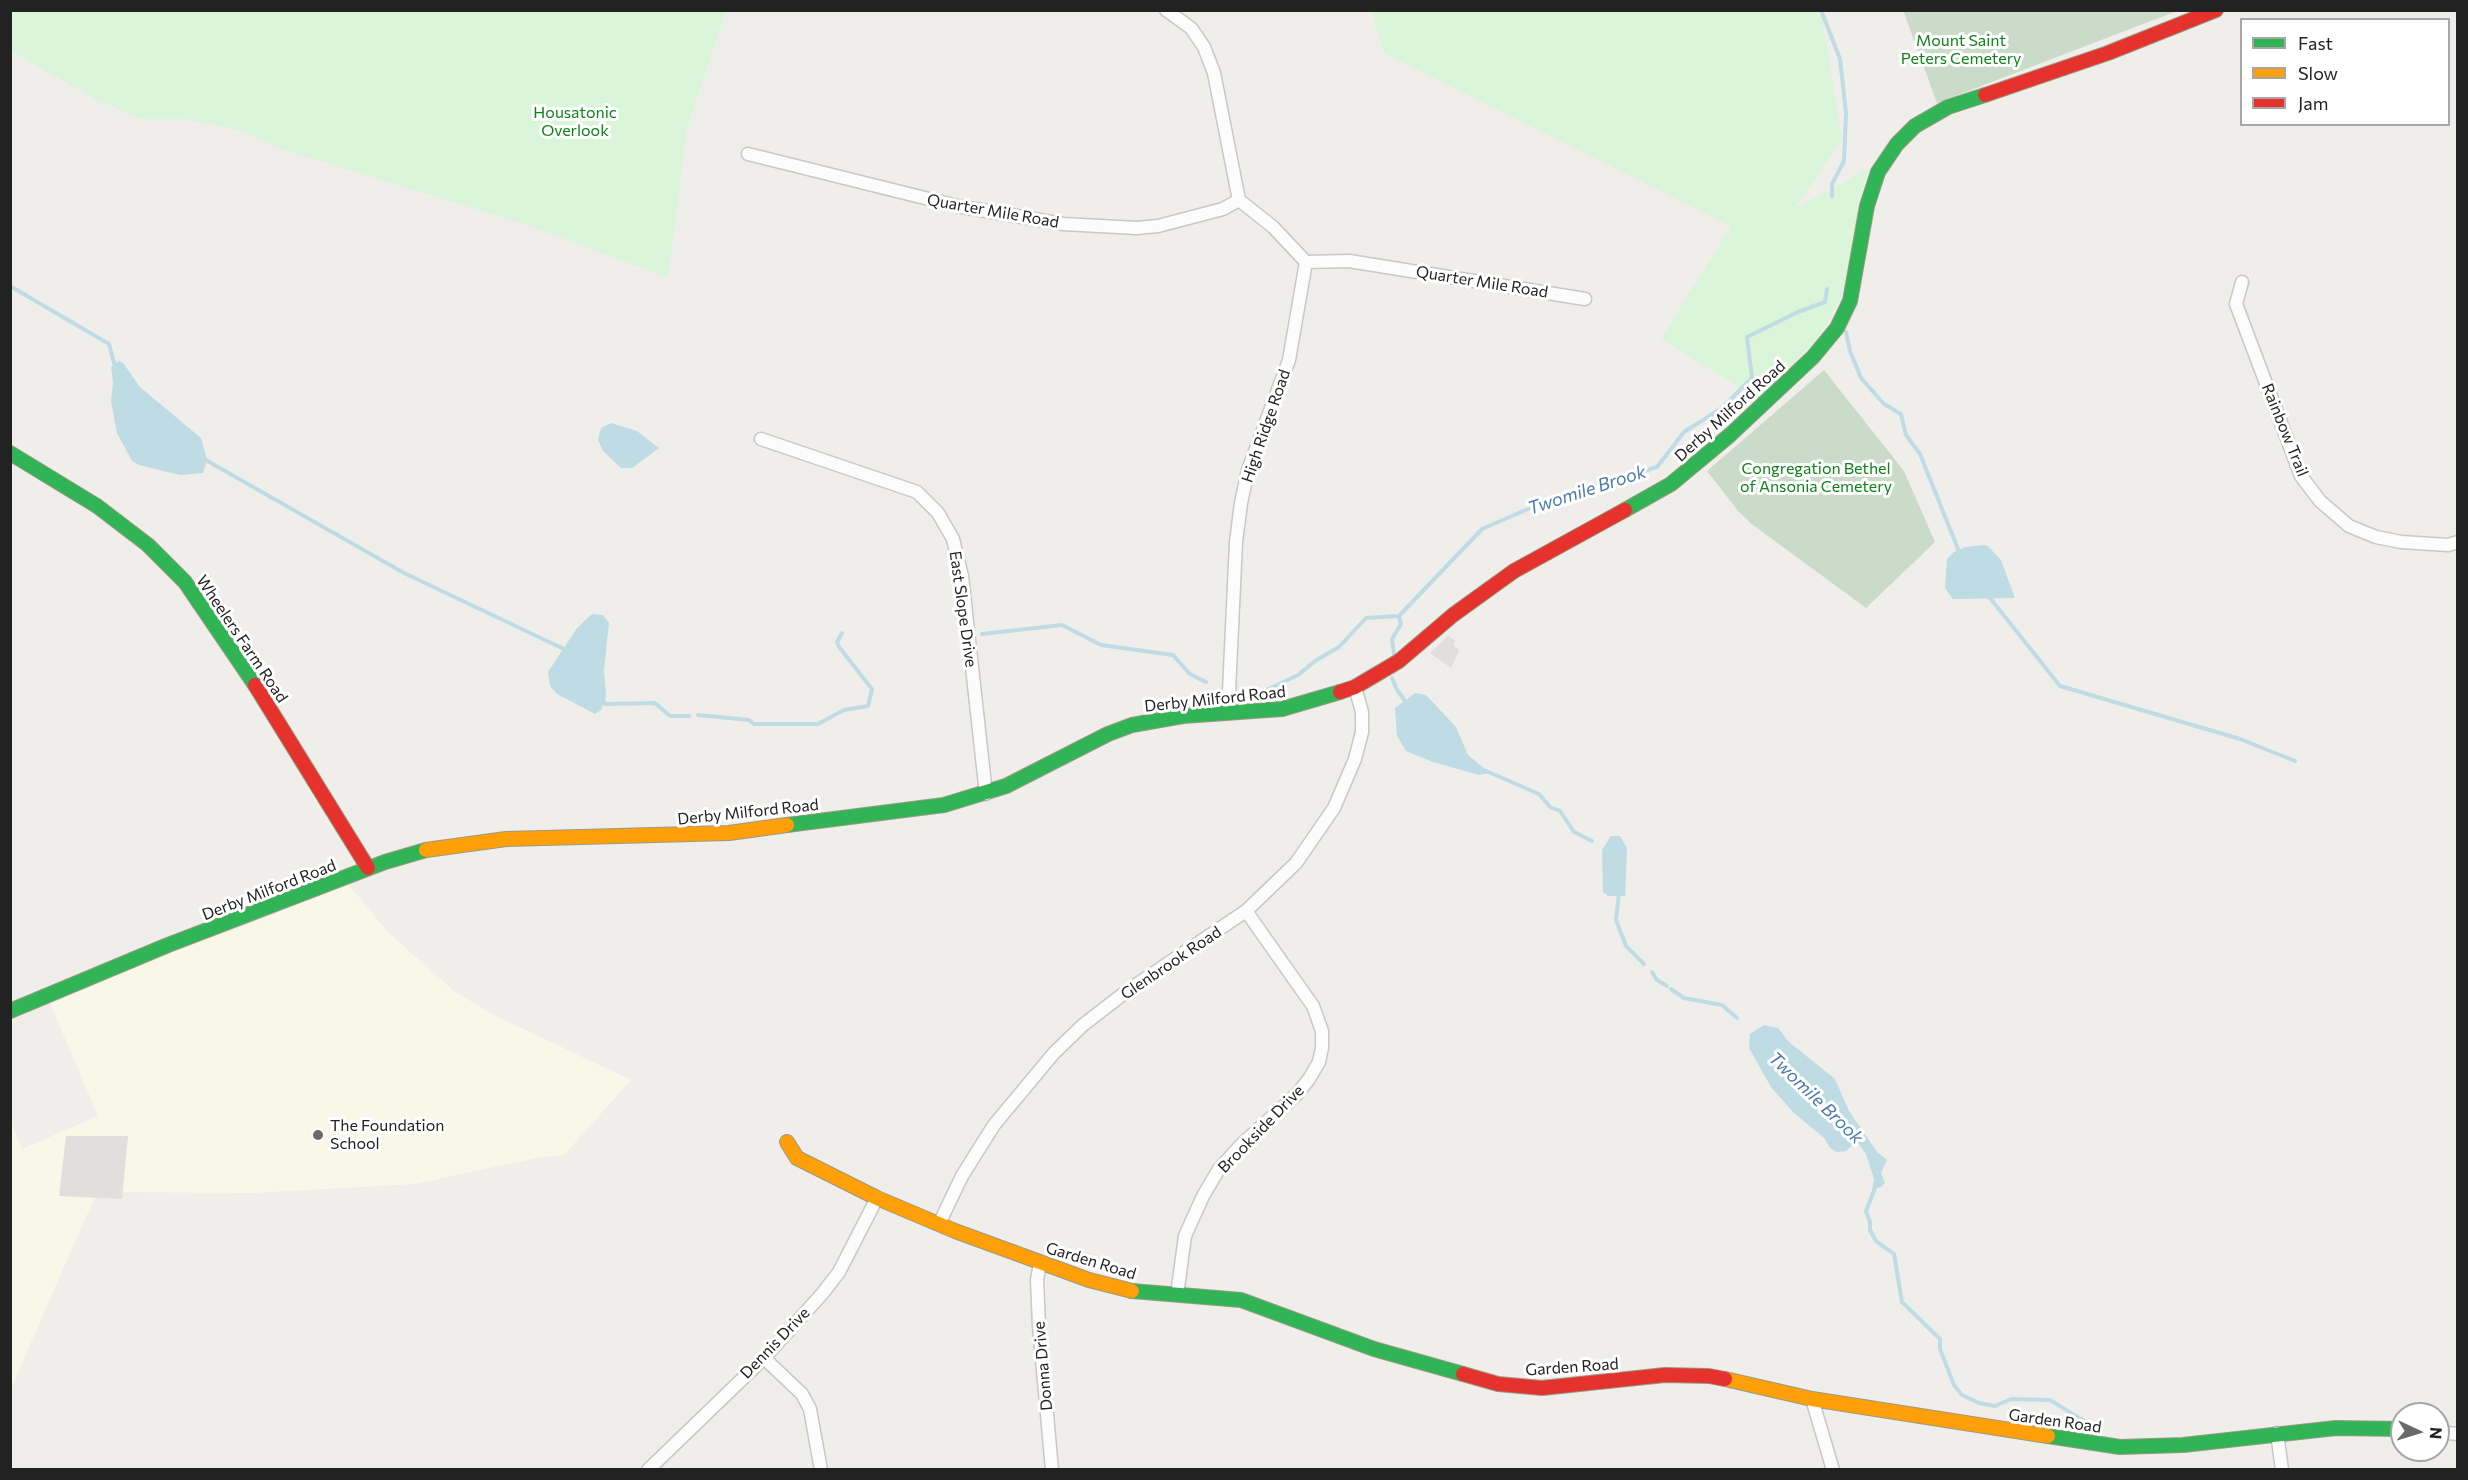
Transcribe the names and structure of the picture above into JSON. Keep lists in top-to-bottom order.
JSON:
{
  "streets": {
    "main road": ["Derby Milford Road", "Wheelers Farm Road", "Garden Road"],
    "street": [
      "Quarter Mile Road",
      "High Ridge Road",
      "Rainbow Trail",
      "East Slope Drive",
      "Glenbrook Road",
      "Brookside Drive",
      "Dennis Drive",
      "Donna Drive"
    ]
  },
  "crossings": [
    ["Quarter Mile Road", "High Ridge Road"],
    ["Derby Milford Road", "High Ridge Road"],
    ["Derby Milford Road", "East Slope Drive"],
    ["Derby Milford Road", "Wheelers Farm Road"],
    ["Derby Milford Road", "Glenbrook Road"],
    ["Glenbrook Road", "Brookside Drive"],
    ["Glenbrook Road", "Garden Road"],
    ["Brookside Drive", "Garden Road"],
    ["Garden Road", "Dennis Drive"],
    ["Garden Road", "Donna Drive"]
  ],
  "water": ["Twomile Brook"],
  "parks": ["Mount Saint Peters Cemetery", "Housatonic Overlook", "Congregation Bethel of Ansonia Cemetery"],
  "places": ["The Foundation School"],
  "legend": ["Fast", "Slow", "Jam"],
  "north": "right"
}
